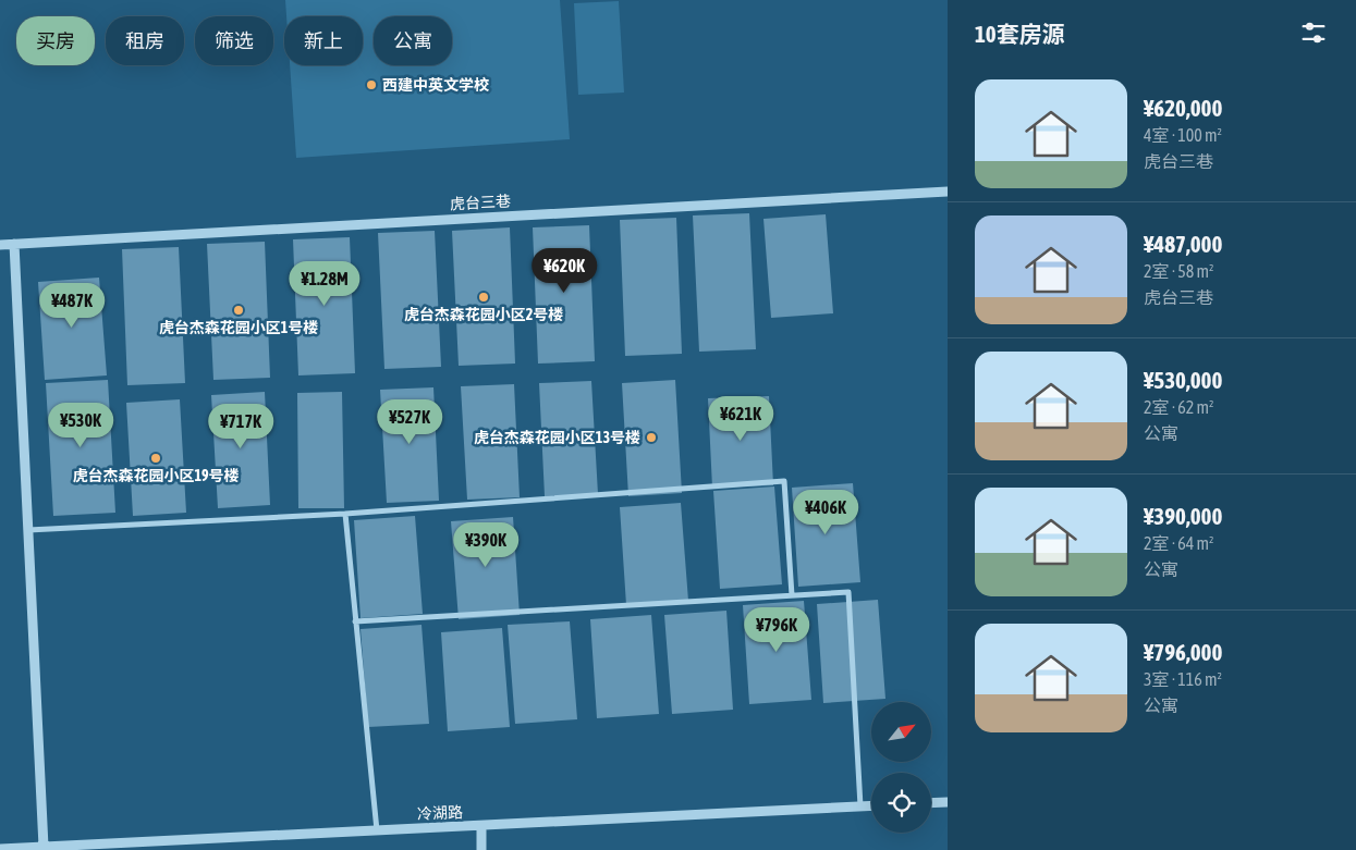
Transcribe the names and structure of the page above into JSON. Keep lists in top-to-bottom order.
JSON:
{
  "streets": {
    "street": ["虎台三巷", "冷湖路"]
  },
  "places": [
    "西建中英文学校",
    "虎台杰森花园小区2号楼",
    "虎台杰森花园小区1号楼",
    "虎台杰森花园小区13号楼",
    "虎台杰森花园小区19号楼"
  ],
  "north": "top right",
  "page": {
    "heading": "10套房源",
    "chip": [
      "买房",
      "租房",
      "筛选",
      "新上",
      "公寓"
    ],
    "list": [
      {
        "name": "¥620,000",
        "note": "4室 · 100 m² · 虎台三巷"
      },
      {
        "name": "¥487,000",
        "note": "2室 · 58 m² · 虎台三巷"
      },
      {
        "name": "¥530,000",
        "note": "2室 · 62 m² · 公寓"
      },
      {
        "name": "¥390,000",
        "note": "2室 · 64 m² · 公寓"
      },
      {
        "name": "¥796,000",
        "note": "3室 · 116 m² · 公寓"
      }
    ],
    "price": [
      "¥620K",
      "¥1.28M",
      "¥487K",
      "¥621K",
      "¥527K",
      "¥530K",
      "¥717K",
      "¥406K",
      "¥390K",
      "¥796K"
    ]
  }
}
